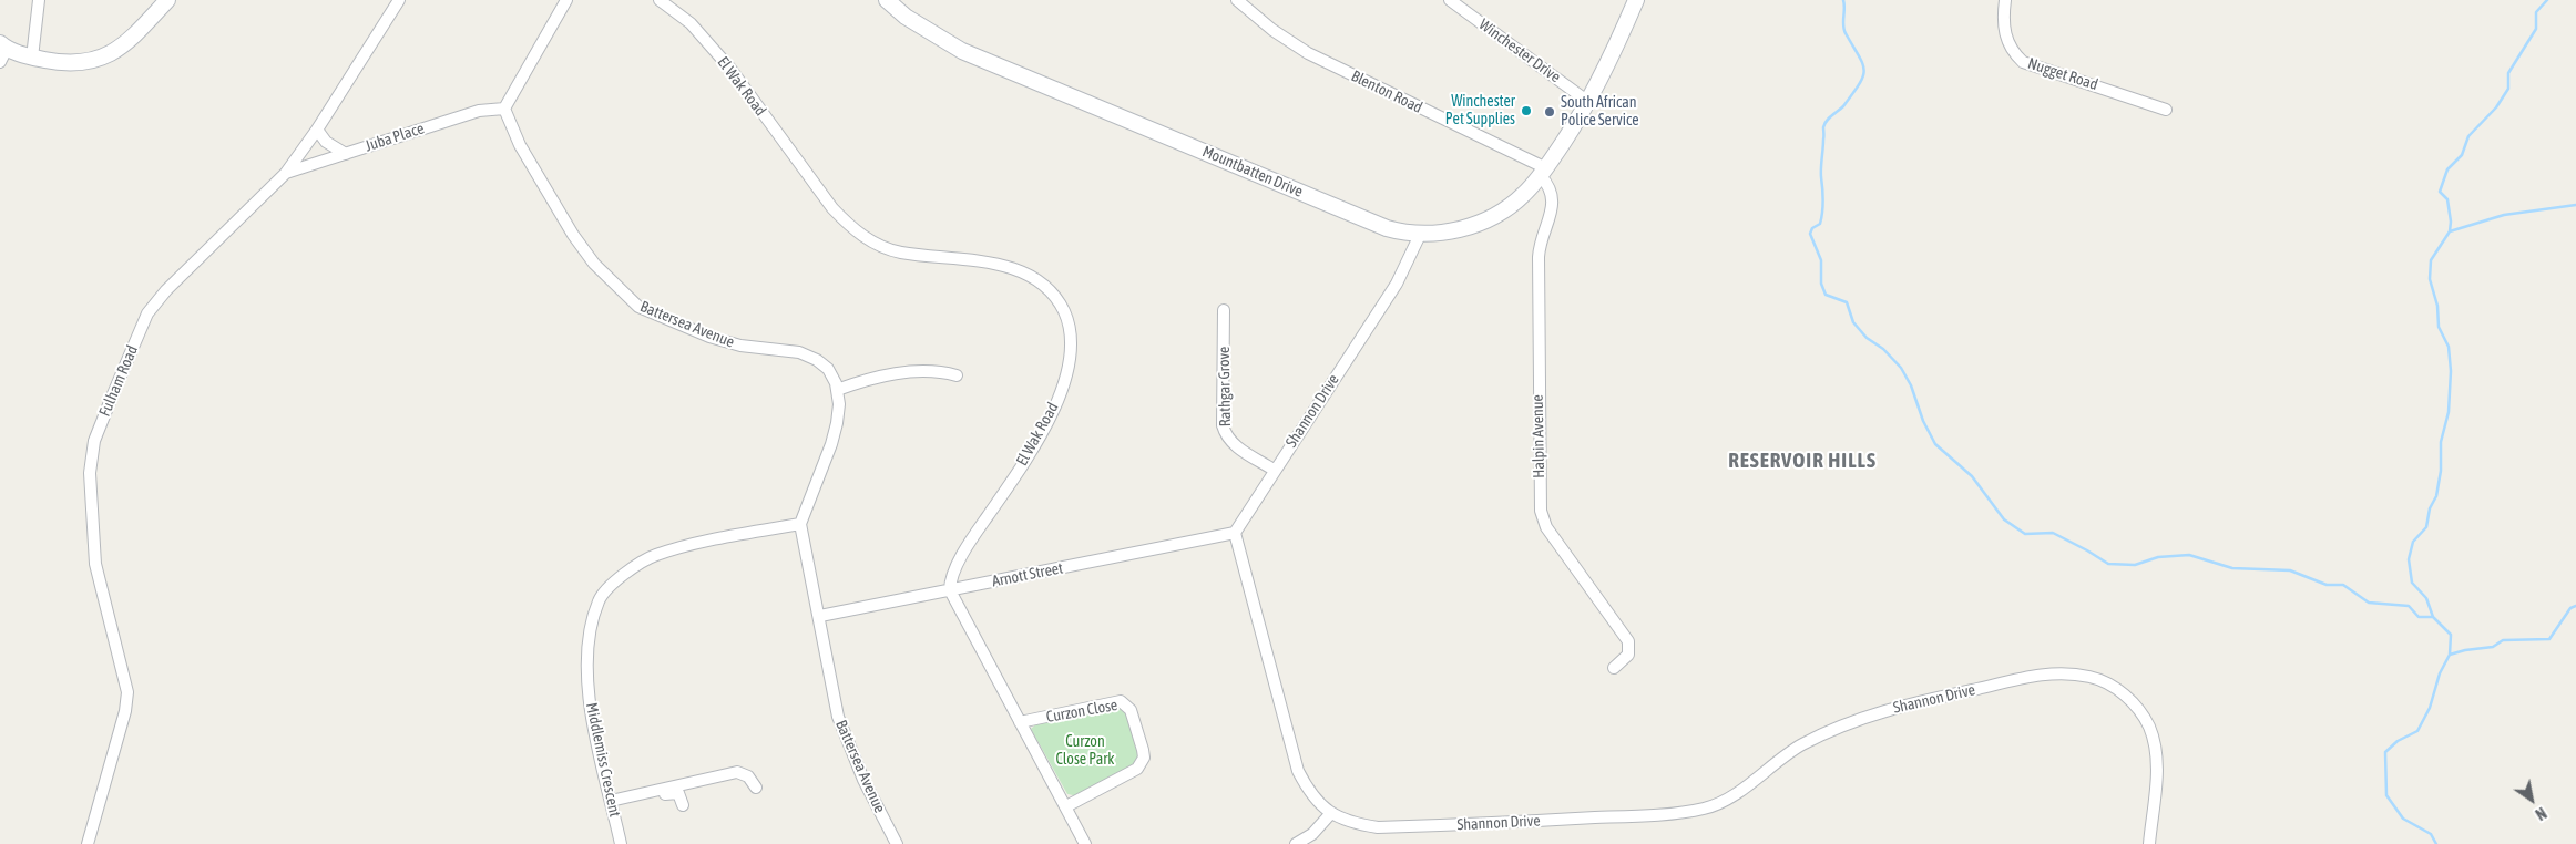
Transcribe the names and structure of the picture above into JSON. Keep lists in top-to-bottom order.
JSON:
{
  "streets": {
    "main road": ["Mountbatten Drive"],
    "street": [
      "Winchester Drive",
      "Nugget Road",
      "El Wak Road",
      "Blenton Road",
      "Juba Place",
      "Battersea Avenue",
      "Fulham Road",
      "Rathgar Grove",
      "Shannon Drive",
      "Halpin Avenue",
      "Arnott Street",
      "Curzon Close",
      "Middlemiss Crescent"
    ]
  },
  "crossings": [
    ["Winchester Drive", "Mountbatten Drive"],
    ["El Wak Road", "Arnott Street"],
    ["Blenton Road", "Mountbatten Drive"],
    ["Blenton Road", "Halpin Avenue"],
    ["Juba Place", "Battersea Avenue"],
    ["Juba Place", "Fulham Road"],
    ["Mountbatten Drive", "Shannon Drive"],
    ["Mountbatten Drive", "Halpin Avenue"],
    ["Battersea Avenue", "Arnott Street"],
    ["Battersea Avenue", "Middlemiss Crescent"],
    ["Rathgar Grove", "Shannon Drive"],
    ["Shannon Drive", "Arnott Street"]
  ],
  "districts": ["RESERVOIR HILLS"],
  "parks": ["Curzon Close Park"],
  "places": ["Winchester Pet Supplies", "South African Police Service"],
  "north": "bottom right"
}
